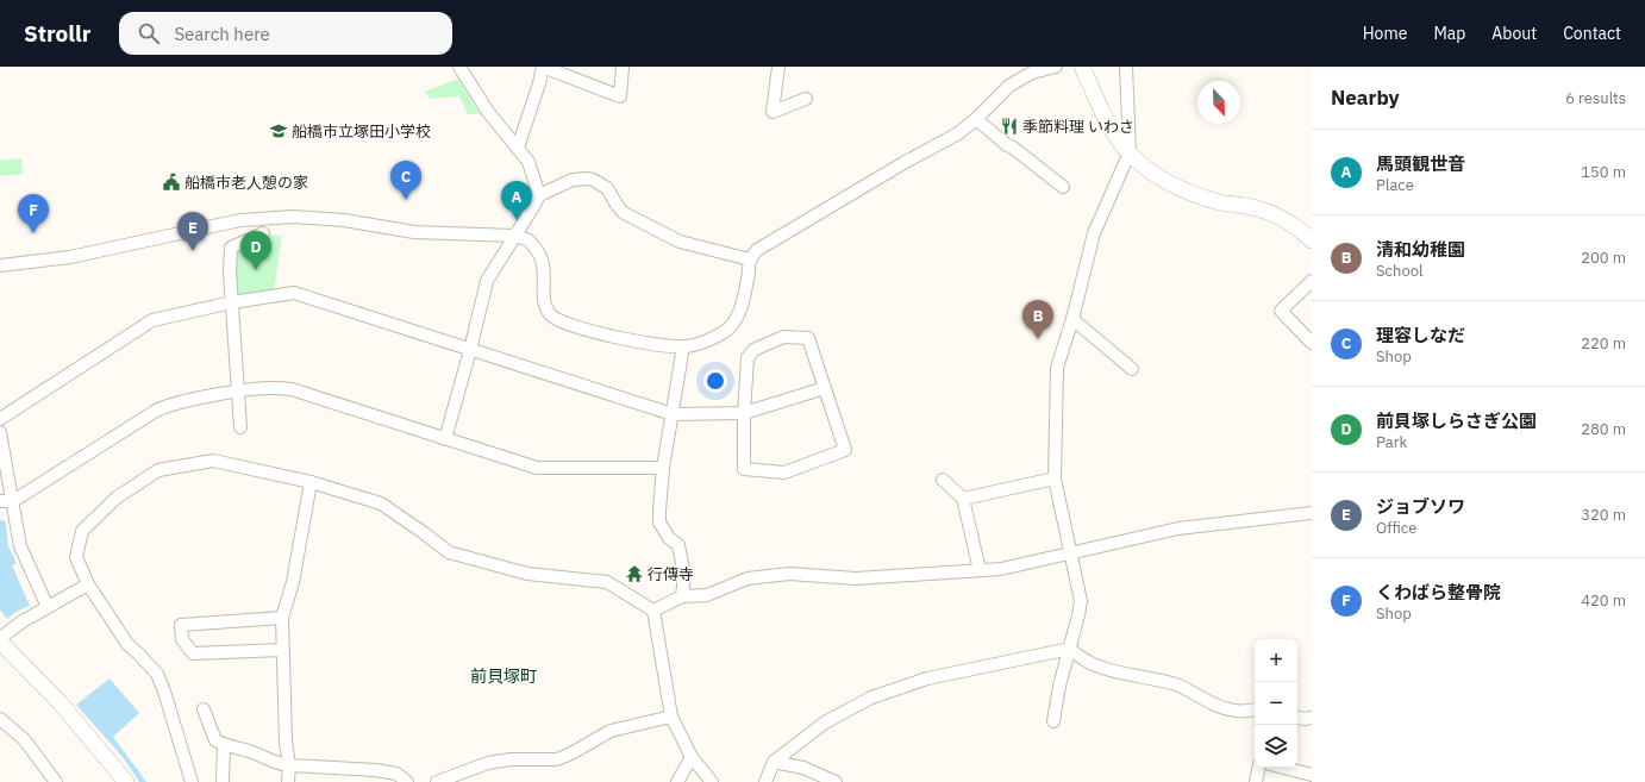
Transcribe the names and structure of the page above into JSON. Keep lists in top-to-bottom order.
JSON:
{
  "districts": ["前貝塚町"],
  "places": {
    "restaurant": ["季節料理 いわさ"],
    "school or university": ["船橋市立塚田小学校"],
    "public building": ["船橋市老人憩の家"],
    "temple": ["行傳寺"]
  },
  "north": "bottom right",
  "page": {
    "header": "Strollr",
    "search": "Search here",
    "nav": [
      "Home",
      "Map",
      "About",
      "Contact"
    ],
    "heading": ["Nearby", "6 results"],
    "list": [
      {
        "mark": "A",
        "name": "馬頭観世音",
        "note": "Place",
        "value": "150 m"
      },
      {
        "mark": "B",
        "name": "清和幼稚園",
        "note": "School",
        "value": "200 m"
      },
      {
        "mark": "C",
        "name": "理容しなだ",
        "note": "Shop",
        "value": "220 m"
      },
      {
        "mark": "D",
        "name": "前貝塚しらさぎ公園",
        "note": "Park",
        "value": "280 m"
      },
      {
        "mark": "E",
        "name": "ジョブソワ",
        "note": "Office",
        "value": "320 m"
      },
      {
        "mark": "F",
        "name": "くわばら整骨院",
        "note": "Shop",
        "value": "420 m"
      }
    ],
    "pins": [
      "C",
      "A",
      "F",
      "E",
      "D",
      "B"
    ],
    "map_buttons": ["+", "−"]
  }
}
